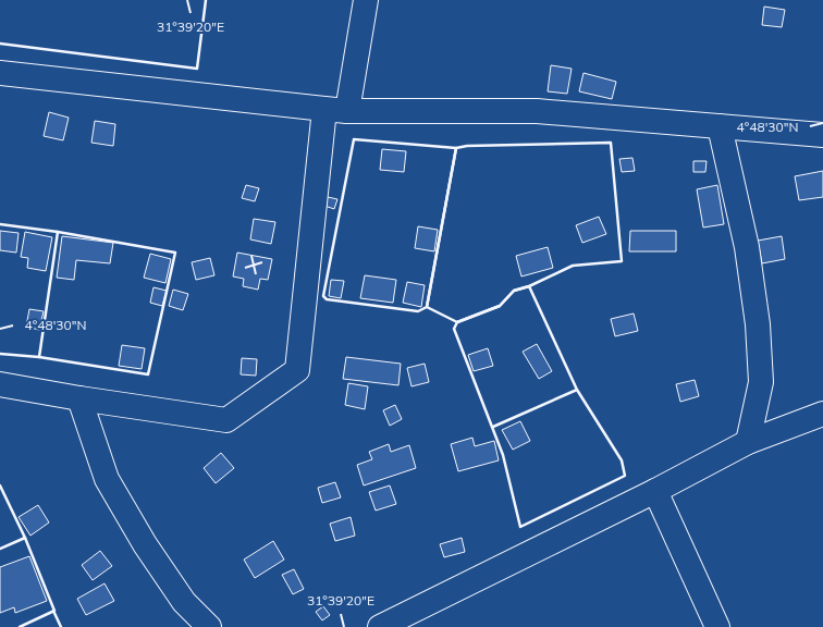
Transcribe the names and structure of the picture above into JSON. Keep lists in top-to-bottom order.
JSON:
{
  "coordinates": ["31°39'20\"E", "4°48'30\"N"]
}
